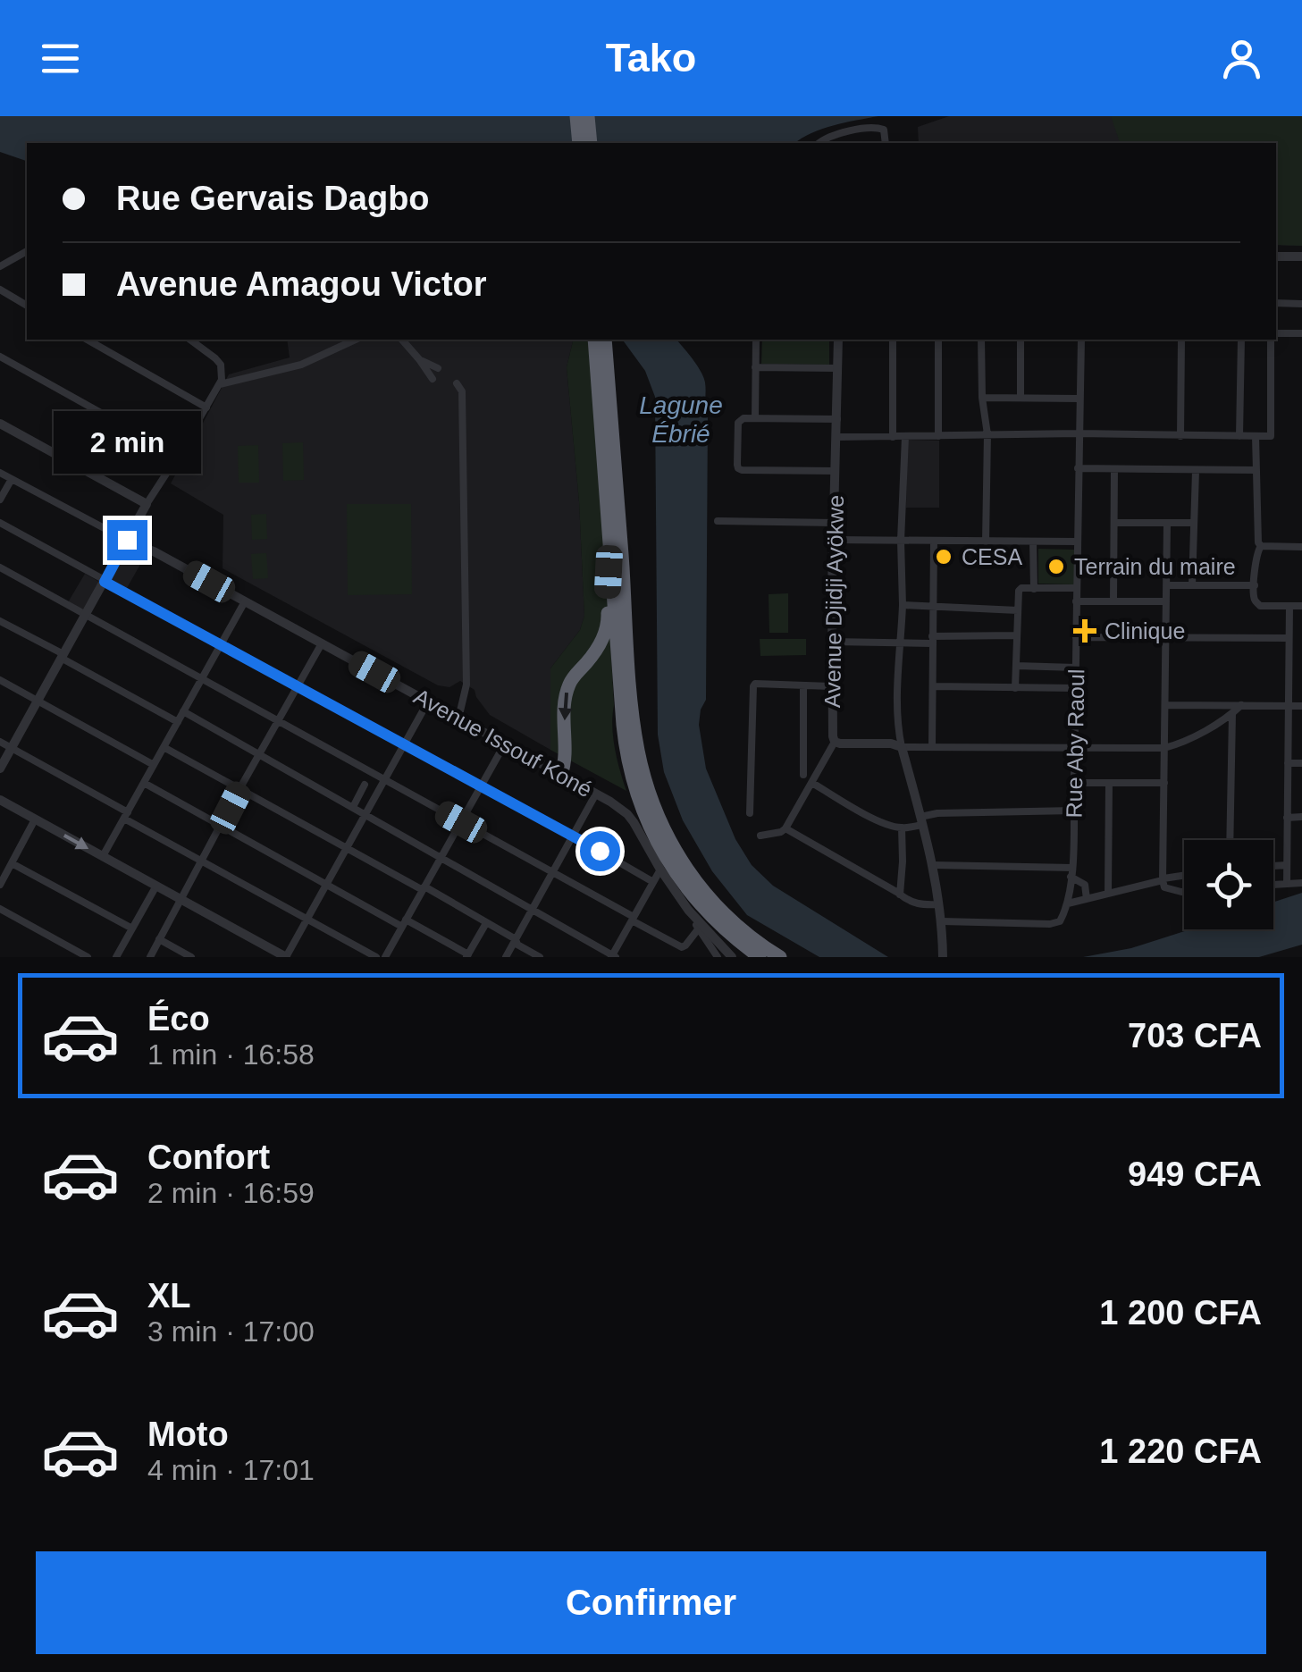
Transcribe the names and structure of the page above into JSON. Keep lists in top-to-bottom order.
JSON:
{
  "streets": {
    "street": ["Avenue Djidji Ayökwe", "Avenue Issouf Koné", "Rue Aby Raoul"]
  },
  "water": ["Lagune Ébrié"],
  "places": {
    "other": ["CESA", "Terrain du maire"],
    "health": ["Clinique"]
  },
  "page": {
    "header": "Tako",
    "banner": ["Rue Gervais Dagbo", "Avenue Amagou Victor"],
    "bubble": "2 min",
    "list": [
      {
        "name": "Éco",
        "note": "1 min · 16:58",
        "value": "703 CFA"
      },
      {
        "name": "Confort",
        "note": "2 min · 16:59",
        "value": "949 CFA"
      },
      {
        "name": "XL",
        "note": "3 min · 17:00",
        "value": "1 200 CFA"
      },
      {
        "name": "Moto",
        "note": "4 min · 17:01",
        "value": "1 220 CFA"
      }
    ],
    "buttons": "Confirmer"
  }
}
